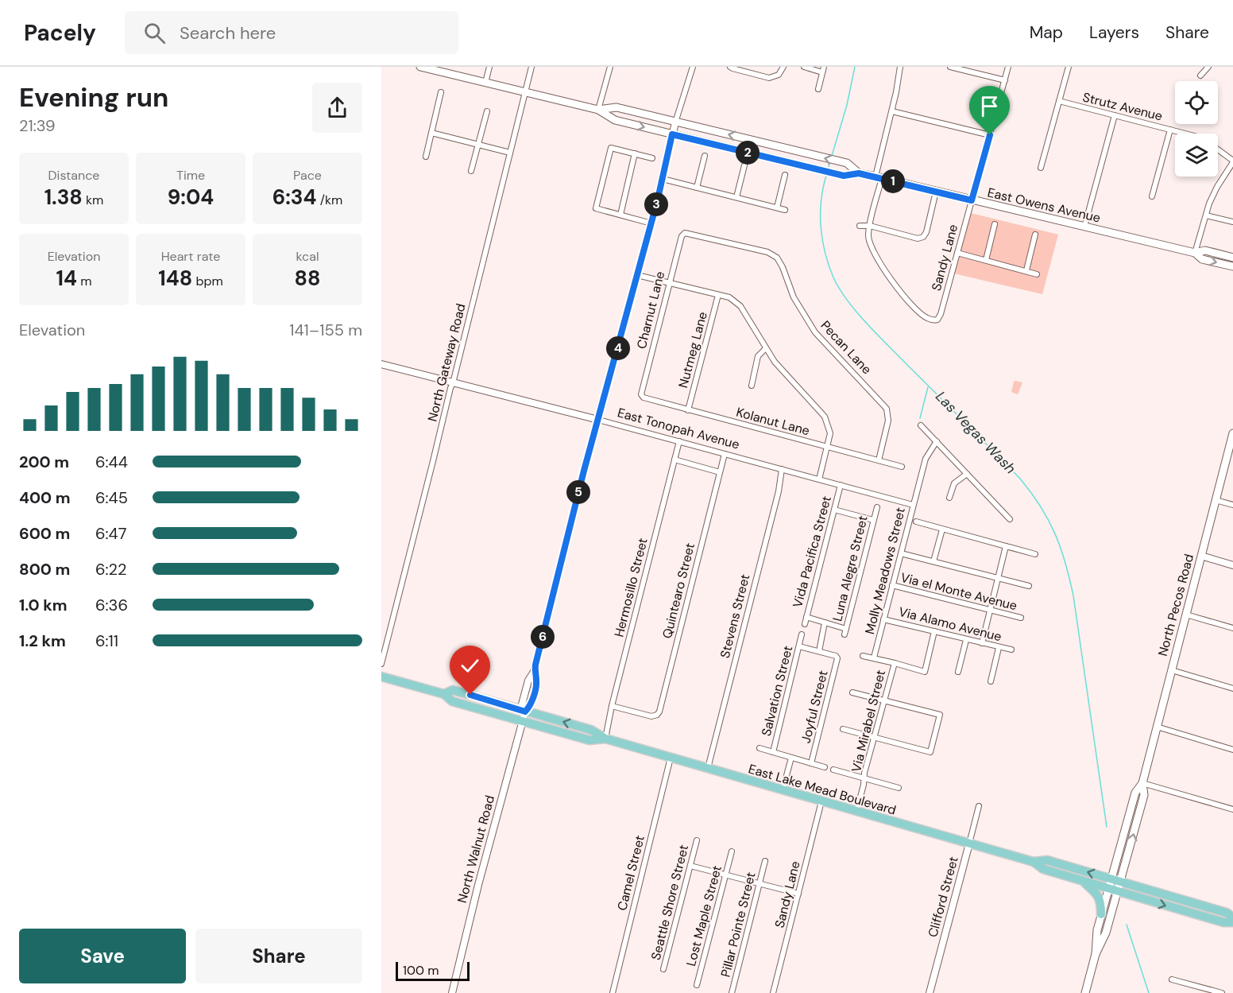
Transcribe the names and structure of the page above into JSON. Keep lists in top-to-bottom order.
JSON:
{
  "streets": {
    "main road": ["East Owens Avenue", "North Pecos Road", "East Lake Mead Boulevard"],
    "street": [
      "Strutz Avenue",
      "Sandy Lane",
      "Charnut Lane",
      "Pecan Lane",
      "Nutmeg Lane",
      "North Gateway Road",
      "Kolanut Lane",
      "East Tonopah Avenue",
      "Vida Pacifica Street",
      "Luna Alegre Street",
      "Molly Meadows Street",
      "Hermosillo Street",
      "Quintearo Street",
      "Via el Monte Avenue",
      "Stevens Street",
      "Via Alamo Avenue",
      "Salvation Street",
      "Joyful Street",
      "Via Mirabel Street",
      "North Walnut Road",
      "Camel Street",
      "Clifford Street",
      "Seattle Shore Street",
      "Lost Maple Street",
      "Pillar Pointe Street"
    ]
  },
  "crossings": [
    ["East Owens Avenue", "Sandy Lane"],
    ["East Owens Avenue", "North Gateway Road"],
    ["East Owens Avenue", "North Walnut Road"],
    ["Sandy Lane", "East Lake Mead Boulevard"],
    ["Charnut Lane", "Pecan Lane"],
    ["Charnut Lane", "Kolanut Lane"],
    ["Pecan Lane", "Kolanut Lane"],
    ["Nutmeg Lane", "Kolanut Lane"],
    ["North Gateway Road", "East Tonopah Avenue"],
    ["East Tonopah Avenue", "Vida Pacifica Street"],
    ["East Tonopah Avenue", "Molly Meadows Street"],
    ["East Tonopah Avenue", "Hermosillo Street"],
    ["East Tonopah Avenue", "Quintearo Street"],
    ["East Tonopah Avenue", "Stevens Street"],
    ["East Tonopah Avenue", "North Walnut Road"],
    ["Molly Meadows Street", "Via el Monte Avenue"],
    ["Molly Meadows Street", "Via Alamo Avenue"],
    ["Hermosillo Street", "Quintearo Street"],
    ["Hermosillo Street", "East Lake Mead Boulevard"],
    ["North Pecos Road", "East Lake Mead Boulevard"],
    ["Stevens Street", "East Lake Mead Boulevard"],
    ["Via Mirabel Street", "East Lake Mead Boulevard"],
    ["East Lake Mead Boulevard", "North Walnut Road"],
    ["East Lake Mead Boulevard", "Camel Street"],
    ["East Lake Mead Boulevard", "Clifford Street"]
  ],
  "water": ["Las Vegas Wash"],
  "scale_bar": "100 m",
  "page": {
    "header": "Pacely",
    "search": "Search here",
    "nav": ["Map", "Layers", "Share"],
    "heading": ["Evening run", "21:39"],
    "pins": [
      "2",
      "1",
      "3",
      "4",
      "5",
      "6"
    ],
    "stats": [
      ["Distance", "1.38 km"],
      ["Time", "9:04"],
      ["Pace", "6:34 /km"],
      ["Elevation", "14 m"],
      ["Heart rate", "148 bpm"],
      ["kcal", "88"]
    ],
    "chart": ["Elevation", "141–155 m"],
    "list": [
      {
        "name": "200 m",
        "note": "6:44"
      },
      {
        "name": "400 m",
        "note": "6:45"
      },
      {
        "name": "600 m",
        "note": "6:47"
      },
      {
        "name": "800 m",
        "note": "6:22"
      },
      {
        "name": "1.0 km",
        "note": "6:36"
      },
      {
        "name": "1.2 km",
        "note": "6:11"
      }
    ],
    "buttons": ["Save", "Share"],
    "scale": "100 m"
  }
}
